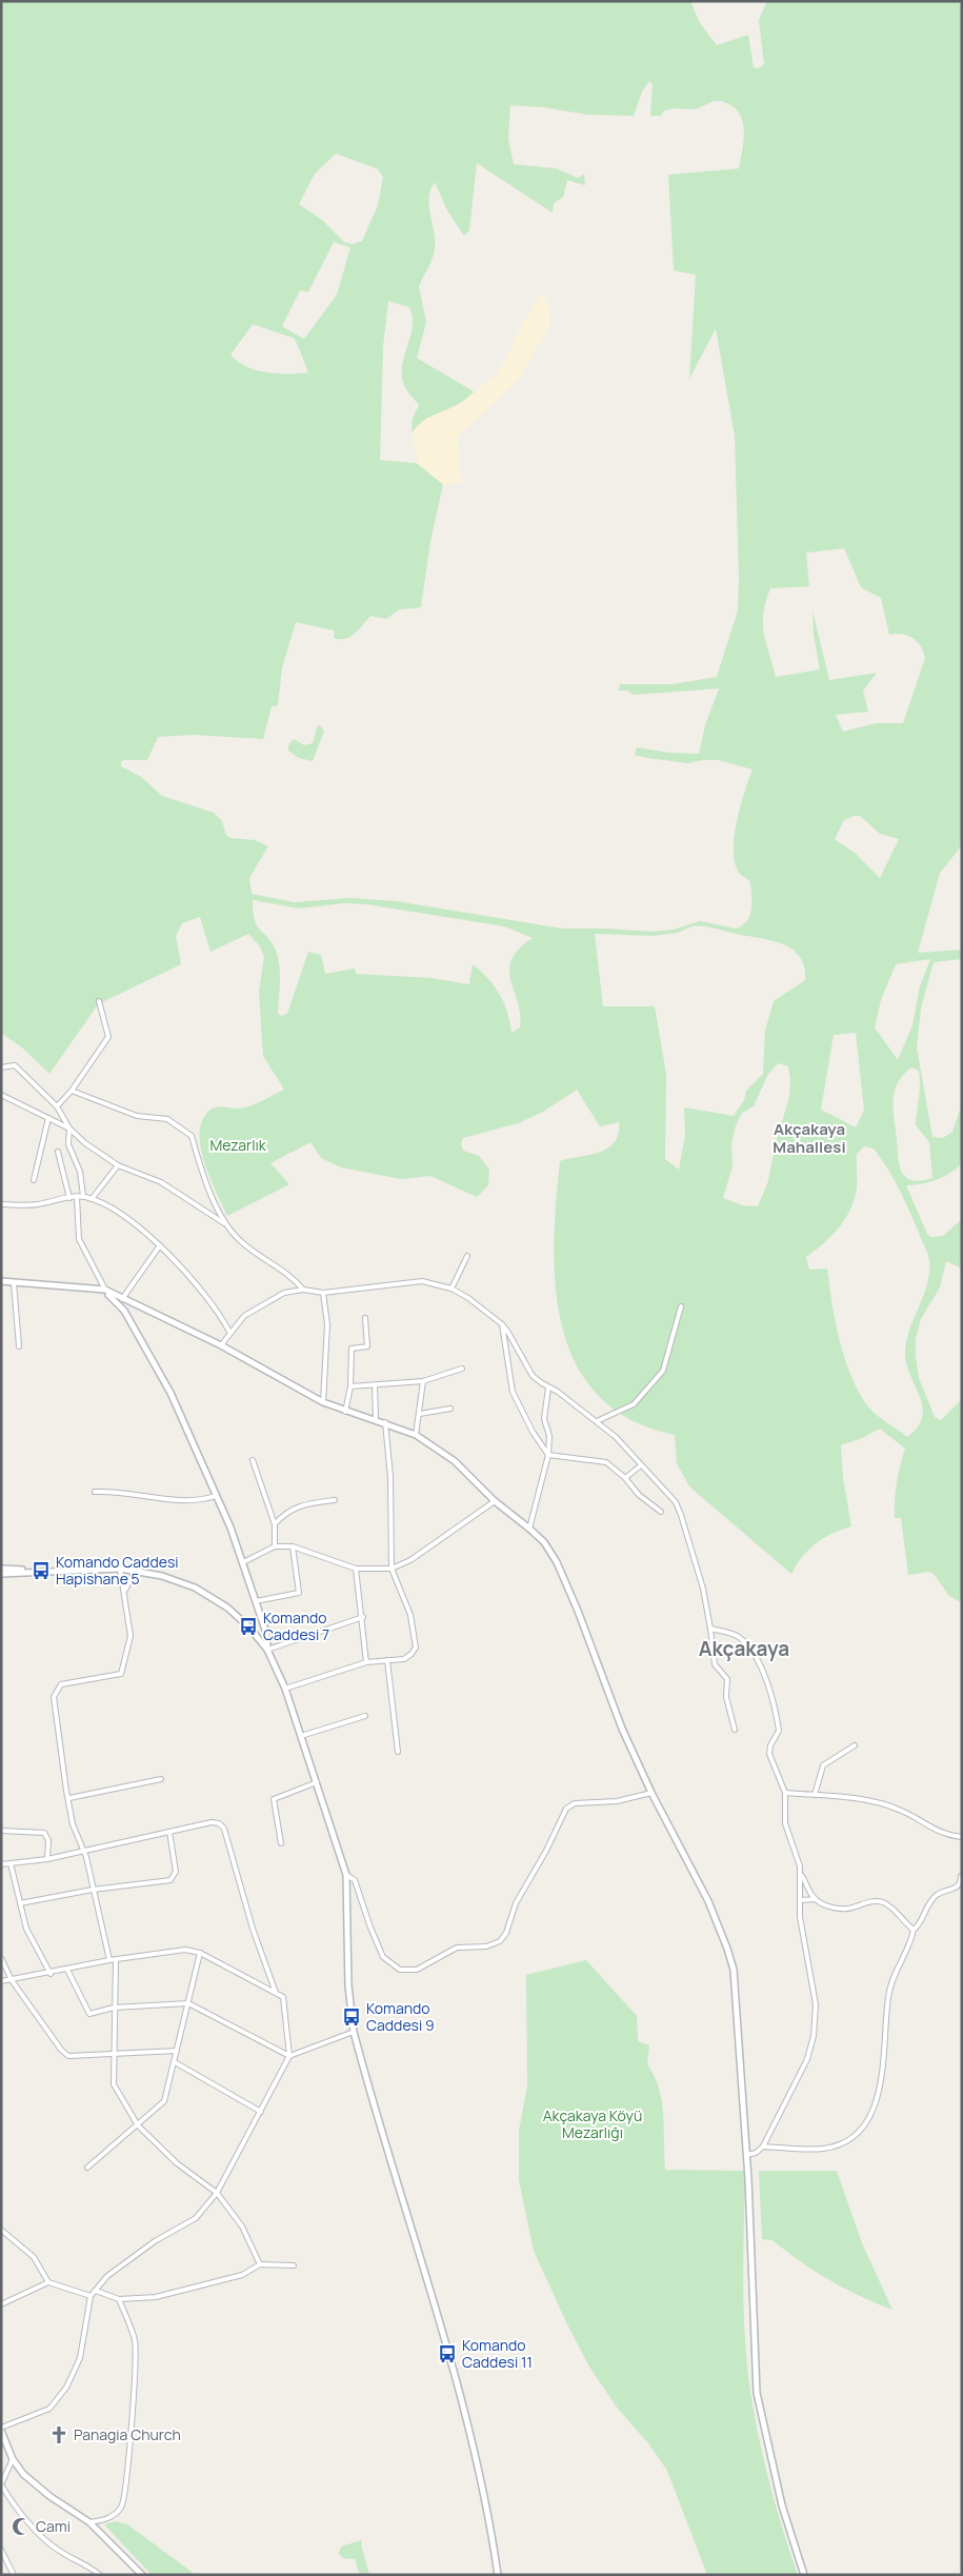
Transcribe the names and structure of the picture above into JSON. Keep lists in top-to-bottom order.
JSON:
{
  "districts": ["Akçakaya Mahallesi", "Akçakaya"],
  "parks": ["Mezarlık", "Akçakaya Köyü Mezarlığı"],
  "places": {
    "bus stop": [
      "Komando Caddesi Hapishane 5",
      "Komando Caddesi 7",
      "Komando Caddesi 9",
      "Komando Caddesi 11"
    ],
    "church": ["Panagia Church"],
    "mosque": ["Cami"]
  }
}
